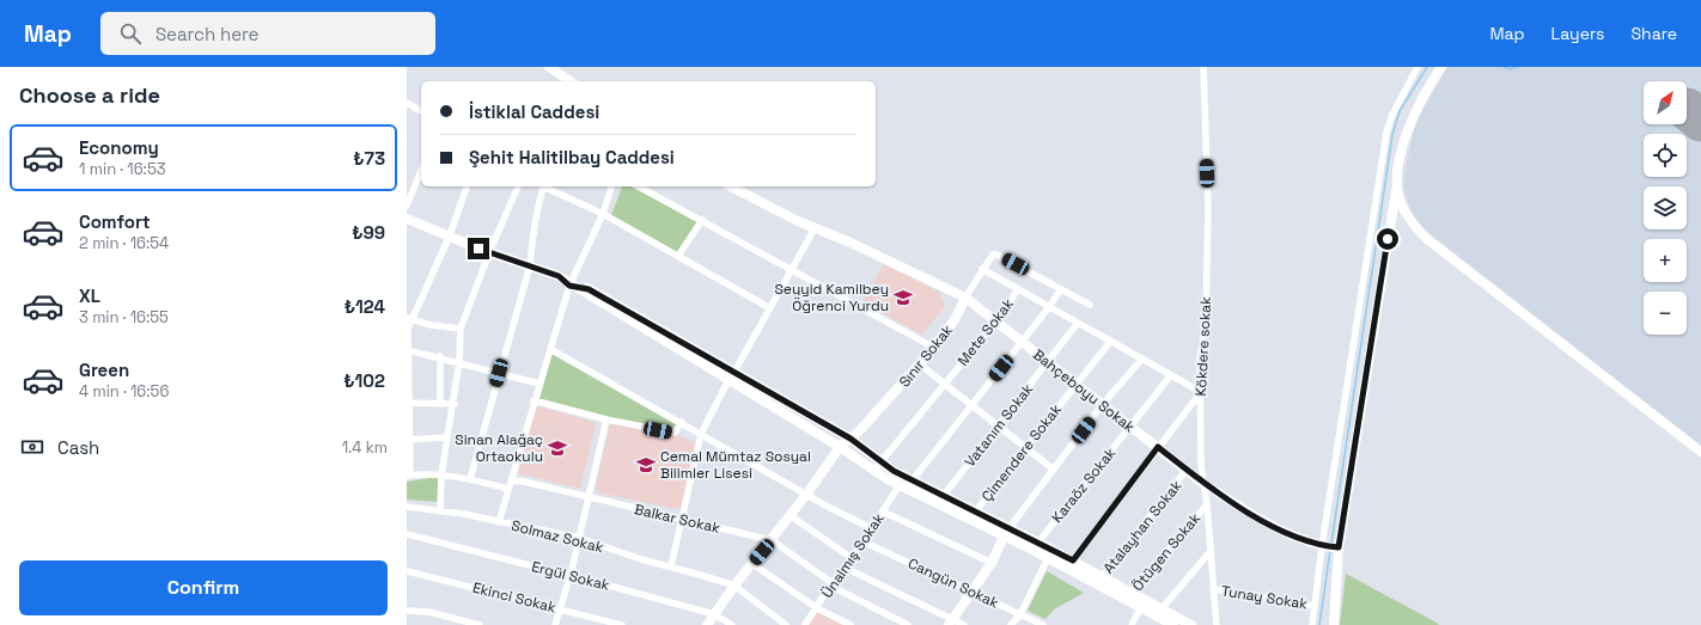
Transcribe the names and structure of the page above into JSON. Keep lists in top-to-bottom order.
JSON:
{
  "streets": {
    "street": [
      "Mete Sokak",
      "Kökdere sokak",
      "Sınır Sokak",
      "Bahçeboyu Sokak",
      "Vatanım Sokak",
      "Çimendere Sokak",
      "Karaöz Sokak",
      "Balkar Sokak",
      "Atalayhan Sokak",
      "Solmaz Sokak",
      "Ötügen Sokak",
      "Ünalmış Sokak",
      "Ergül Sokak",
      "Cangün Sokak",
      "Ekinci Sokak",
      "Tunay Sokak"
    ]
  },
  "crossings": [
    ["Mete Sokak", "Kökdere sokak"],
    ["Mete Sokak", "Bahçeboyu Sokak"],
    ["Mete Sokak", "Vatanım Sokak"],
    ["Mete Sokak", "Çimendere Sokak"],
    ["Mete Sokak", "Karaöz Sokak"],
    ["Mete Sokak", "Ünalmış Sokak"],
    ["Kökdere sokak", "Bahçeboyu Sokak"],
    ["Kökdere sokak", "Ötügen Sokak"],
    ["Kökdere sokak", "Tunay Sokak"],
    ["Sınır Sokak", "Bahçeboyu Sokak"],
    ["Sınır Sokak", "Balkar Sokak"],
    ["Sınır Sokak", "Solmaz Sokak"],
    ["Sınır Sokak", "Ünalmış Sokak"],
    ["Sınır Sokak", "Ergül Sokak"],
    ["Bahçeboyu Sokak", "Vatanım Sokak"],
    ["Bahçeboyu Sokak", "Çimendere Sokak"],
    ["Bahçeboyu Sokak", "Karaöz Sokak"],
    ["Bahçeboyu Sokak", "Atalayhan Sokak"],
    ["Bahçeboyu Sokak", "Ünalmış Sokak"],
    ["Balkar Sokak", "Ünalmış Sokak"],
    ["Ünalmış Sokak", "Cangün Sokak"]
  ],
  "places": {
    "school or university": ["Seyyid Kamilbey Öğrenci Yurdu", "Sinan Alağaç Ortaokulu", "Cemal Mümtaz Sosyal Bilimler Lisesi"]
  },
  "north": "top right",
  "page": {
    "header": "Map",
    "search": "Search here",
    "nav": ["Map", "Layers", "Share"],
    "heading": "Choose a ride",
    "map_buttons": ["+", "−"],
    "banner": ["İstiklal Caddesi", "Şehit Halitilbay Caddesi"],
    "list": [
      {
        "name": "Economy",
        "note": "1 min · 16:53",
        "value": "₺73"
      },
      {
        "name": "Comfort",
        "note": "2 min · 16:54",
        "value": "₺99"
      },
      {
        "name": "XL",
        "note": "3 min · 16:55",
        "value": "₺124"
      },
      {
        "name": "Green",
        "note": "4 min · 16:56",
        "value": "₺102"
      }
    ],
    "pay": ["Cash", "1.4 km"],
    "buttons": "Confirm"
  }
}
